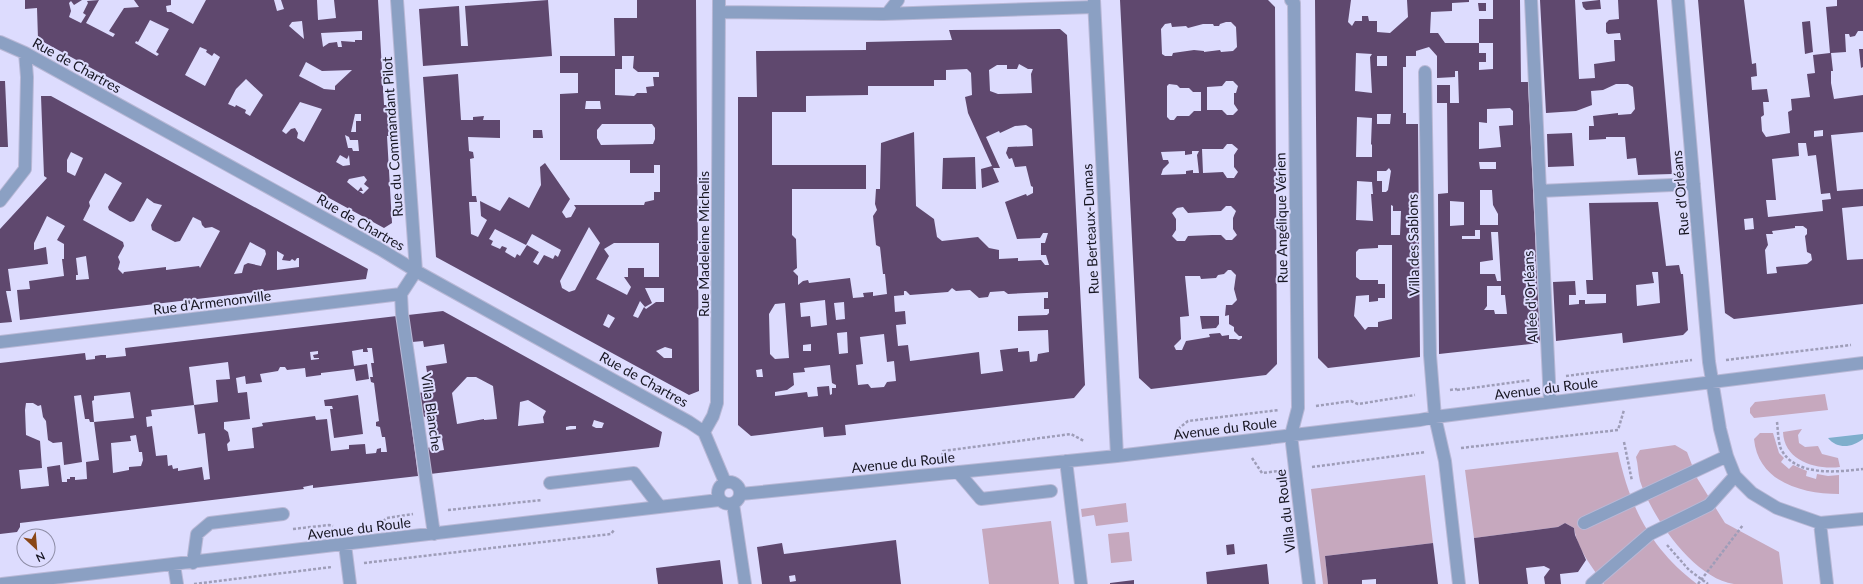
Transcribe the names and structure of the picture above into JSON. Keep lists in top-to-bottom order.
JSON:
{
  "streets": {
    "street": [
      "Rue de Chartres",
      "Rue du Commandant Pilot",
      "Rue d'Orléans",
      "Rue Angélique Vérien",
      "Rue Berteaux-Dumas",
      "Rue Madeleine Michelis",
      "Villa des Sablons",
      "Allée d'Orléans",
      "Rue d'Armenonville",
      "Avenue du Roule",
      "Villa Blanche",
      "Villa du Roule"
    ]
  },
  "crossings": [
    ["Rue de Chartres", "Rue du Commandant Pilot"],
    ["Rue de Chartres", "Rue Madeleine Michelis"],
    ["Rue d'Orléans", "Avenue du Roule"],
    ["Rue Angélique Vérien", "Avenue du Roule"],
    ["Rue Angélique Vérien", "Villa du Roule"],
    ["Rue Berteaux-Dumas", "Avenue du Roule"],
    ["Villa des Sablons", "Avenue du Roule"],
    ["Allée d'Orléans", "Avenue du Roule"],
    ["Rue d'Armenonville", "Villa Blanche"],
    ["Avenue du Roule", "Villa Blanche"],
    ["Avenue du Roule", "Villa du Roule"]
  ],
  "north": "bottom right"
}
